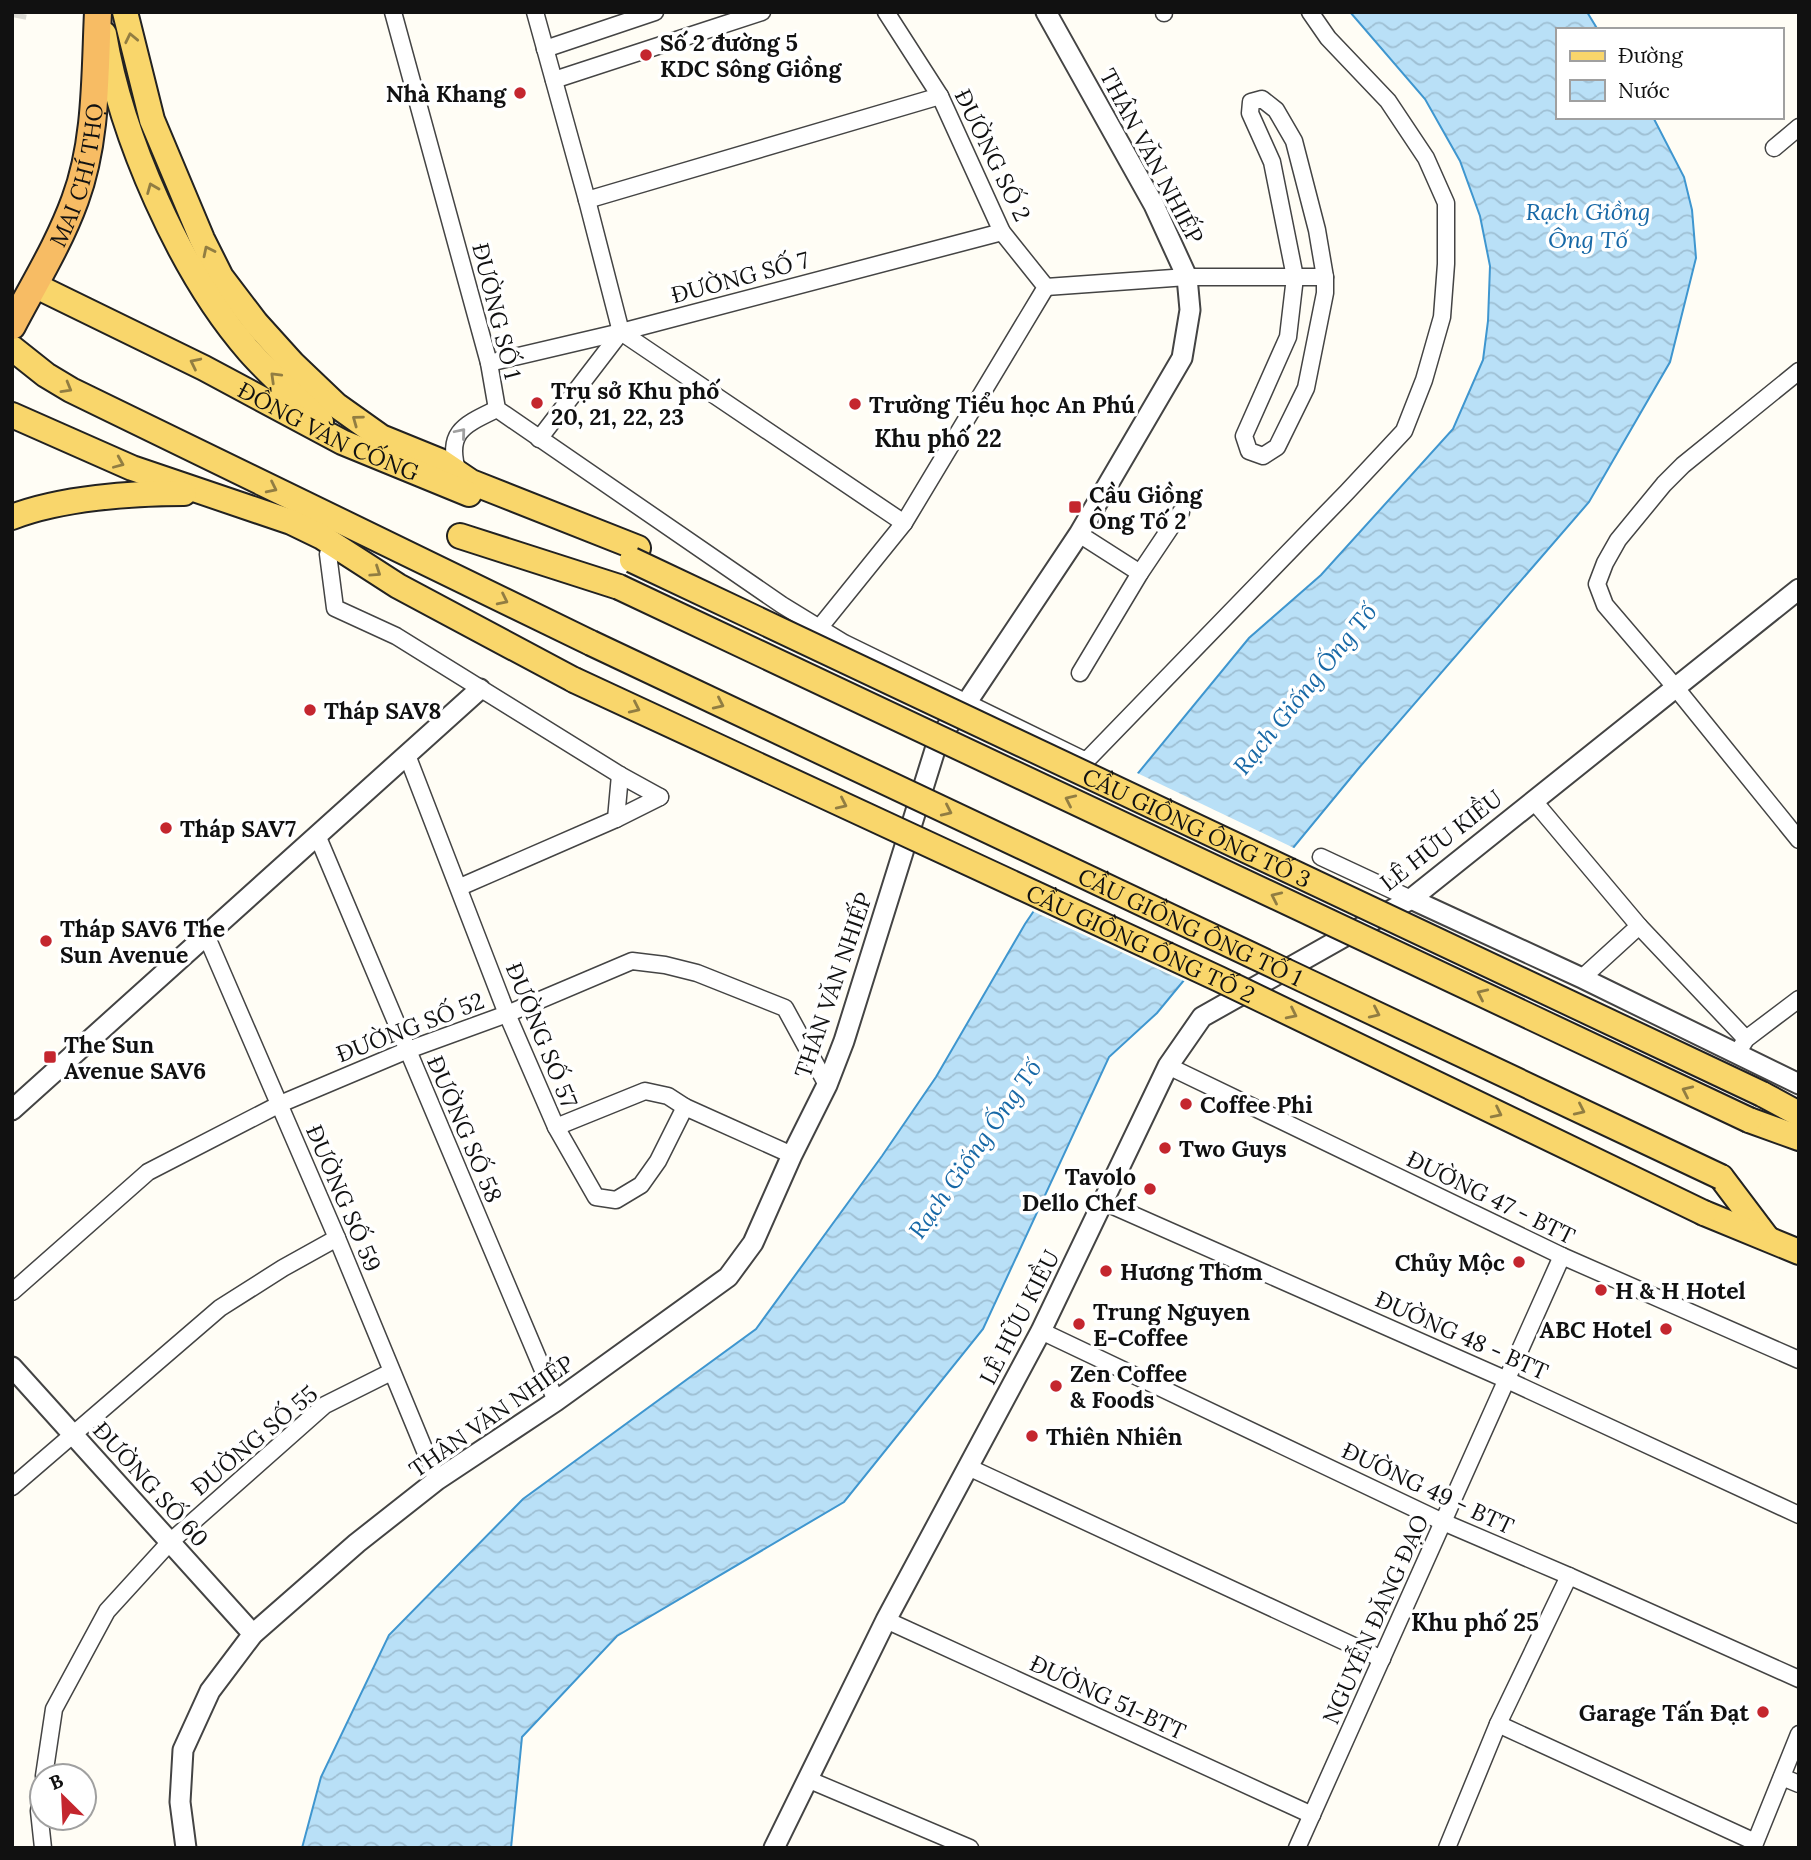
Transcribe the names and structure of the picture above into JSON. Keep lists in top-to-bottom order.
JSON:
{
  "streets": {
    "highway": ["MAI CHÍ THỌ"],
    "main road": [
      "ĐỒNG VĂN CỐNG",
      "CẦU GIỒNG ÔNG TỐ 3",
      "CẦU GIỒNG ÔNG TỐ 1",
      "CẦU GIỒNG ỐNG TỐ 2"
    ],
    "street": [
      "ĐƯỜNG SỐ 2",
      "THÂN VĂN NHIẾP",
      "ĐƯỜNG SỐ 7",
      "ĐƯỜNG SỐ 1",
      "LÊ HỮU KIỀU",
      "ĐƯỜNG SỐ 52",
      "ĐƯỜNG SỐ 57",
      "ĐƯỜNG SỐ 58",
      "ĐƯỜNG 47 - BTT",
      "ĐƯỜNG SỐ 59",
      "ĐƯỜNG 48 - BTT",
      "ĐƯỜNG SỐ 55",
      "ĐƯỜNG SỐ 60",
      "ĐƯỜNG 49 - BTT",
      "NGUYỄN ĐĂNG ĐẠO",
      "ĐƯỜNG 51-BTT"
    ]
  },
  "crossings": [
    ["ĐƯỜNG SỐ 2", "ĐƯỜNG SỐ 7"],
    ["THÂN VĂN NHIẾP", "ĐƯỜNG SỐ 1"],
    ["THÂN VĂN NHIẾP", "ĐƯỜNG SỐ 52"],
    ["THÂN VĂN NHIẾP", "ĐƯỜNG SỐ 58"],
    ["THÂN VĂN NHIẾP", "ĐƯỜNG SỐ 59"],
    ["THÂN VĂN NHIẾP", "ĐƯỜNG SỐ 60"],
    ["MAI CHÍ THỌ", "ĐỒNG VĂN CỐNG"],
    ["ĐƯỜNG SỐ 7", "ĐƯỜNG SỐ 1"],
    ["ĐỒNG VĂN CỐNG", "CẦU GIỒNG ÔNG TỐ 3"],
    ["LÊ HỮU KIỀU", "ĐƯỜNG 47 - BTT"],
    ["LÊ HỮU KIỀU", "ĐƯỜNG 48 - BTT"],
    ["LÊ HỮU KIỀU", "ĐƯỜNG 49 - BTT"],
    ["LÊ HỮU KIỀU", "ĐƯỜNG 51-BTT"],
    ["CẦU GIỒNG ÔNG TỐ 1", "CẦU GIỒNG ỐNG TỐ 2"],
    ["ĐƯỜNG SỐ 52", "ĐƯỜNG SỐ 57"],
    ["ĐƯỜNG SỐ 52", "ĐƯỜNG SỐ 58"],
    ["ĐƯỜNG SỐ 52", "ĐƯỜNG SỐ 59"],
    ["ĐƯỜNG 47 - BTT", "NGUYỄN ĐĂNG ĐẠO"],
    ["ĐƯỜNG SỐ 59", "ĐƯỜNG SỐ 55"],
    ["ĐƯỜNG 48 - BTT", "NGUYỄN ĐĂNG ĐẠO"],
    ["ĐƯỜNG SỐ 55", "ĐƯỜNG SỐ 60"],
    ["ĐƯỜNG 49 - BTT", "NGUYỄN ĐĂNG ĐẠO"],
    ["NGUYỄN ĐĂNG ĐẠO", "ĐƯỜNG 51-BTT"]
  ],
  "districts": ["Khu phố 22", "Khu phố 25"],
  "water": ["Rạch Giồng Ông Tố", "Rạch Giống Ống Tố"],
  "places": {
    "other": [
      "Số 2 đường 5 KDC Sông Giồng",
      "Nhà Khang",
      "Trụ sở Khu phố 20, 21, 22, 23",
      "Trường Tiểu học An Phú",
      "Tháp SAV8",
      "Tháp SAV7",
      "Tháp SAV6 The Sun Avenue",
      "Coffee Phi",
      "Two Guys",
      "Tavolo Dello Chef",
      "Chủy Mộc",
      "Hương Thơm",
      "H & H Hotel",
      "Trung Nguyen E-Coffee",
      "ABC Hotel",
      "Zen Coffee & Foods",
      "Thiên Nhiên",
      "Garage Tấn Đạt"
    ],
    "transit": ["Cầu Giồng Ông Tố 2", "The Sun Avenue SAV6"]
  },
  "legend": ["Đường", "Nước"],
  "north": "top left"
}
